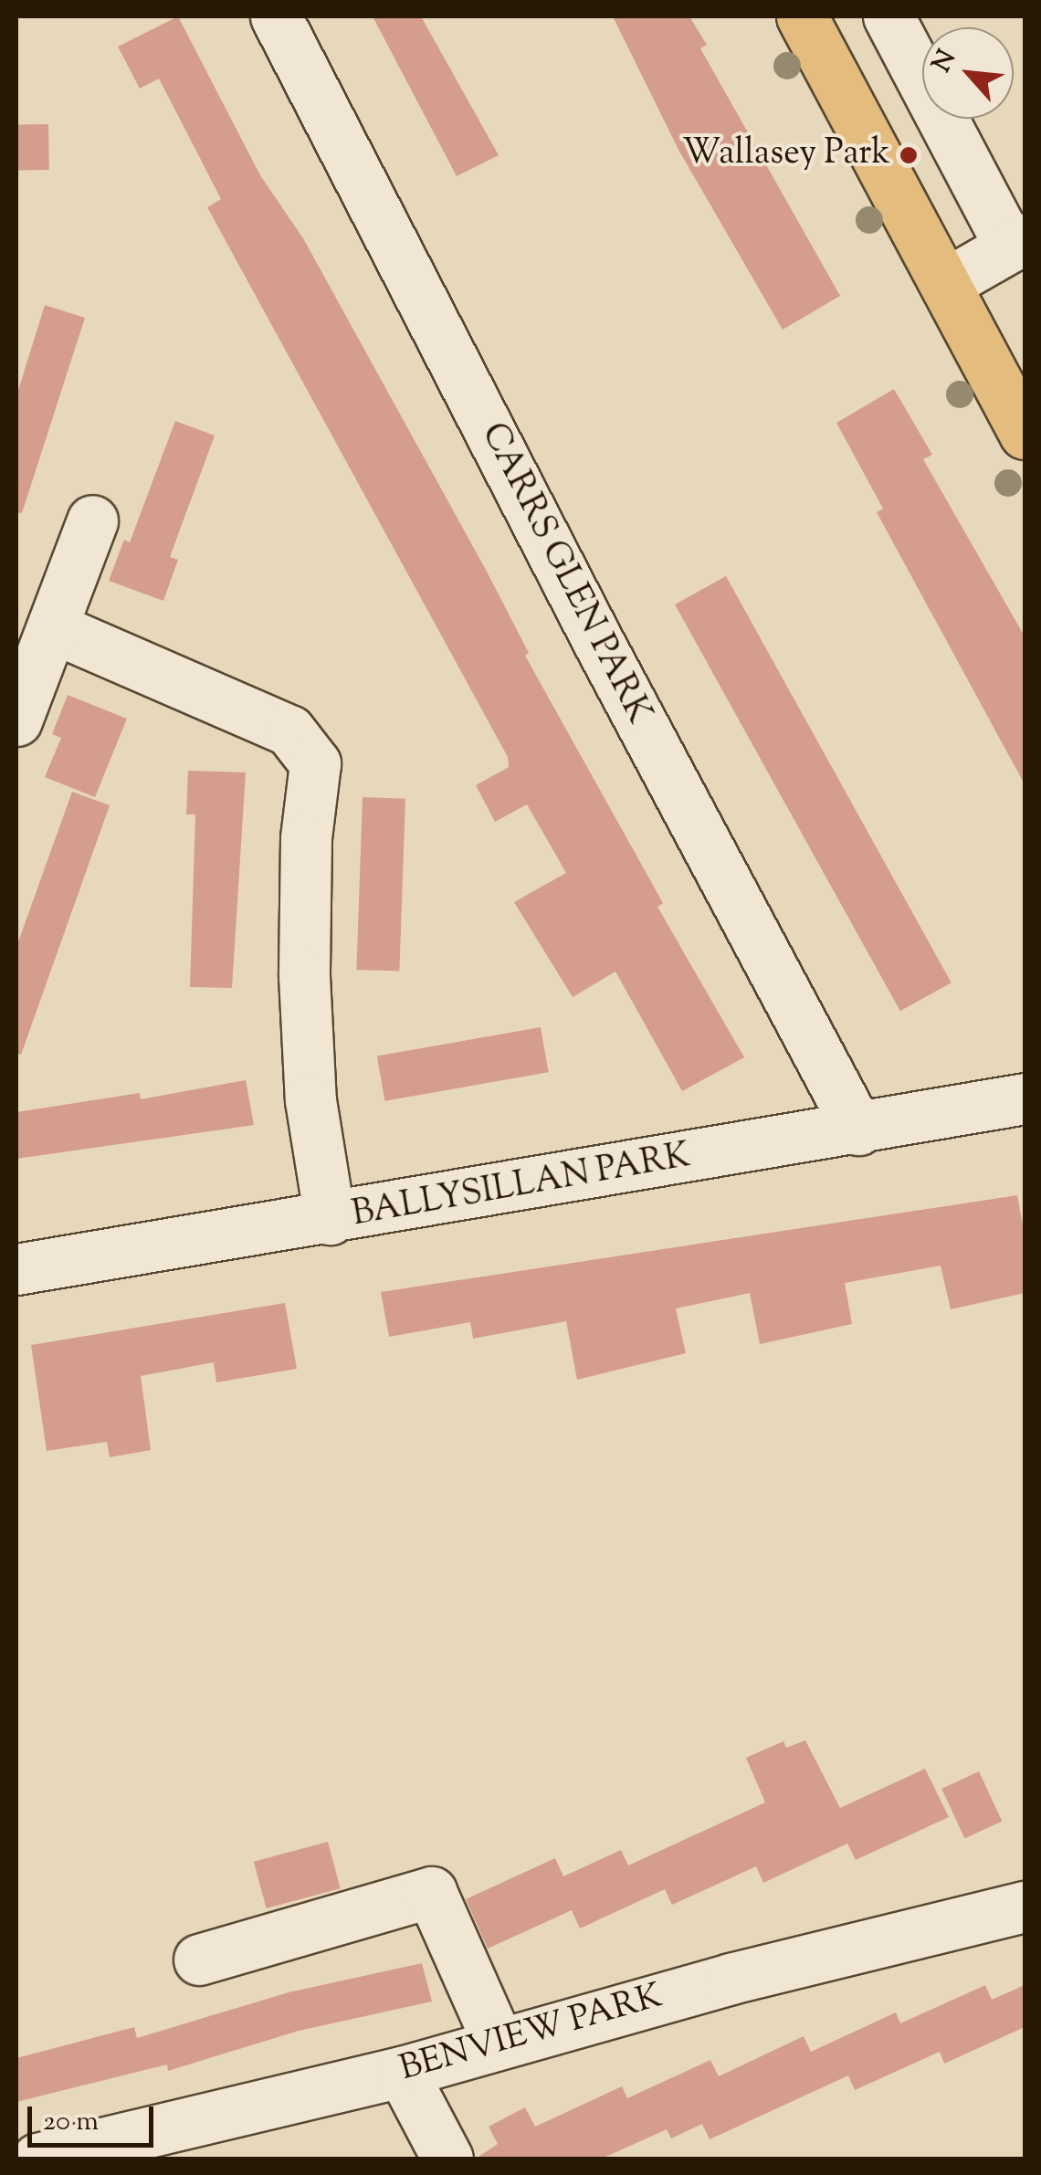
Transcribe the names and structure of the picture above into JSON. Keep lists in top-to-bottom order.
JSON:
{
  "streets": {
    "street": ["CARRS GLEN PARK", "BALLYSILLAN PARK", "BENVIEW PARK"]
  },
  "crossings": [
    ["CARRS GLEN PARK", "BALLYSILLAN PARK"]
  ],
  "places": ["Wallasey Park"],
  "scale_bar": "20 m",
  "north": "top left"
}
